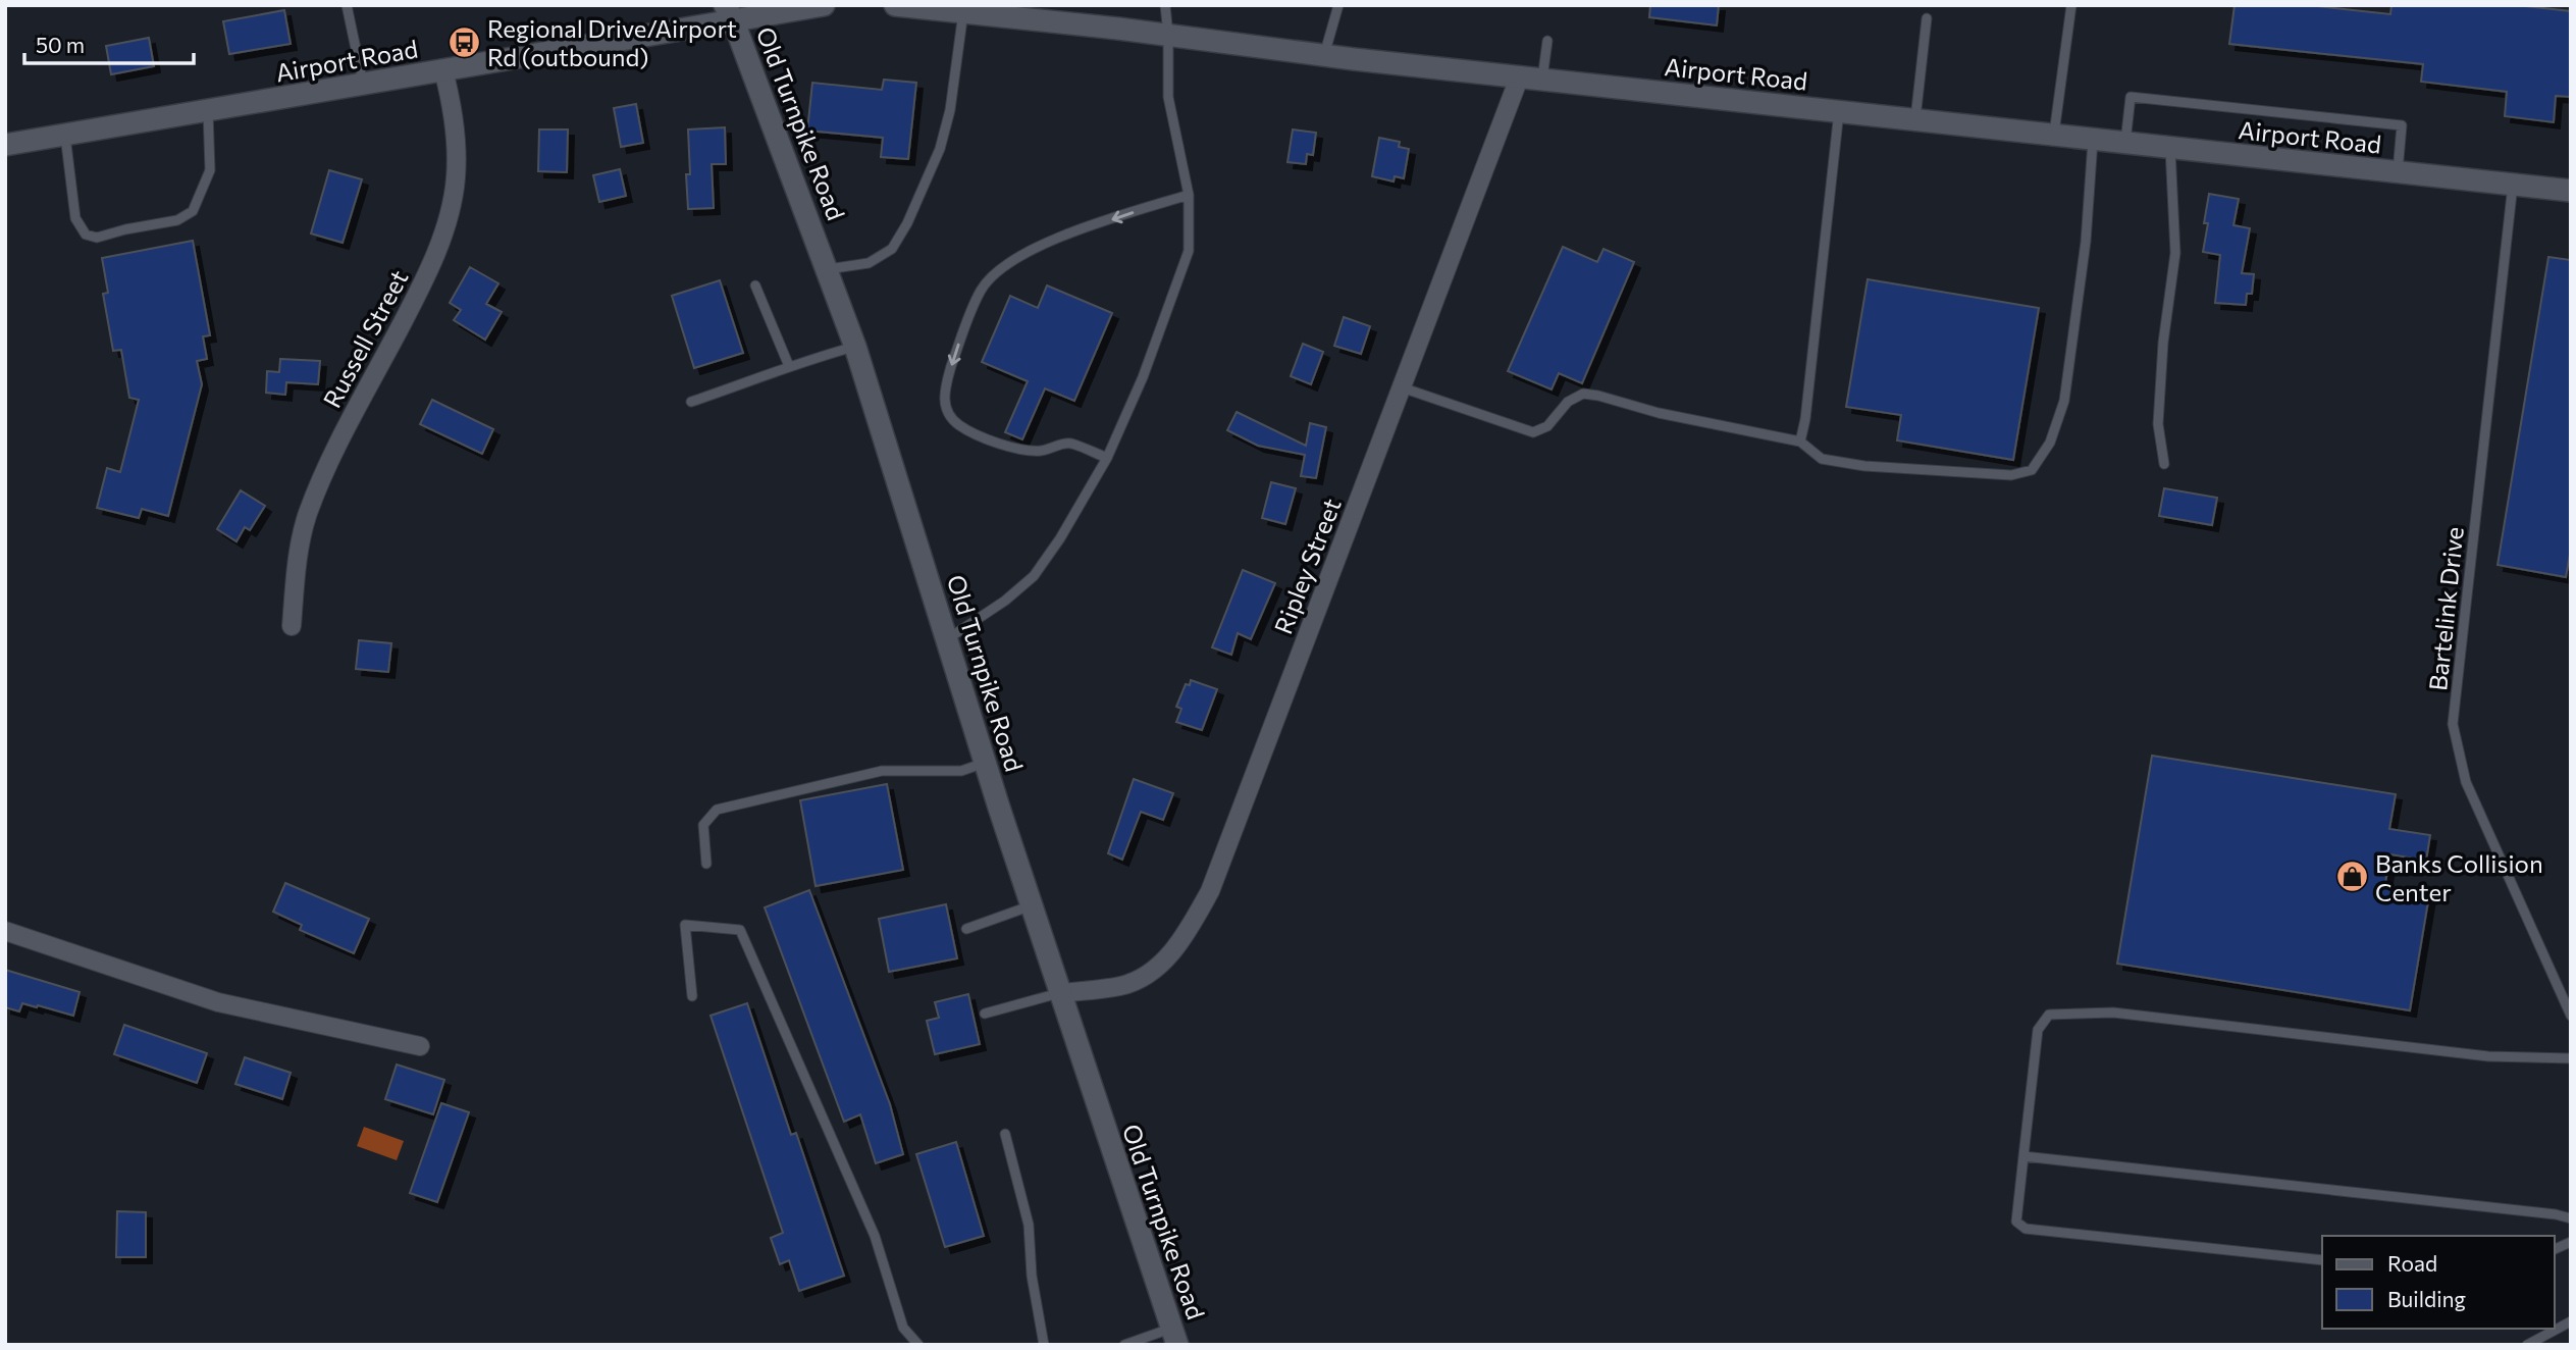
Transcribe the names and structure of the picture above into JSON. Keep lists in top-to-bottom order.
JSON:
{
  "streets": {
    "street": [
      "Airport Road",
      "Old Turnpike Road",
      "Russell Street",
      "Ripley Street"
    ],
    "lane": ["Bartelink Drive"]
  },
  "crossings": [
    ["Airport Road", "Old Turnpike Road"],
    ["Airport Road", "Russell Street"],
    ["Airport Road", "Ripley Street"],
    ["Airport Road", "Bartelink Drive"],
    ["Old Turnpike Road", "Ripley Street"]
  ],
  "places": {
    "bus stop": ["Regional Drive/Airport Rd (outbound)"],
    "shop": ["Banks Collision Center"]
  },
  "legend": ["Road", "Building"],
  "scale_bar": "50 m"
}
